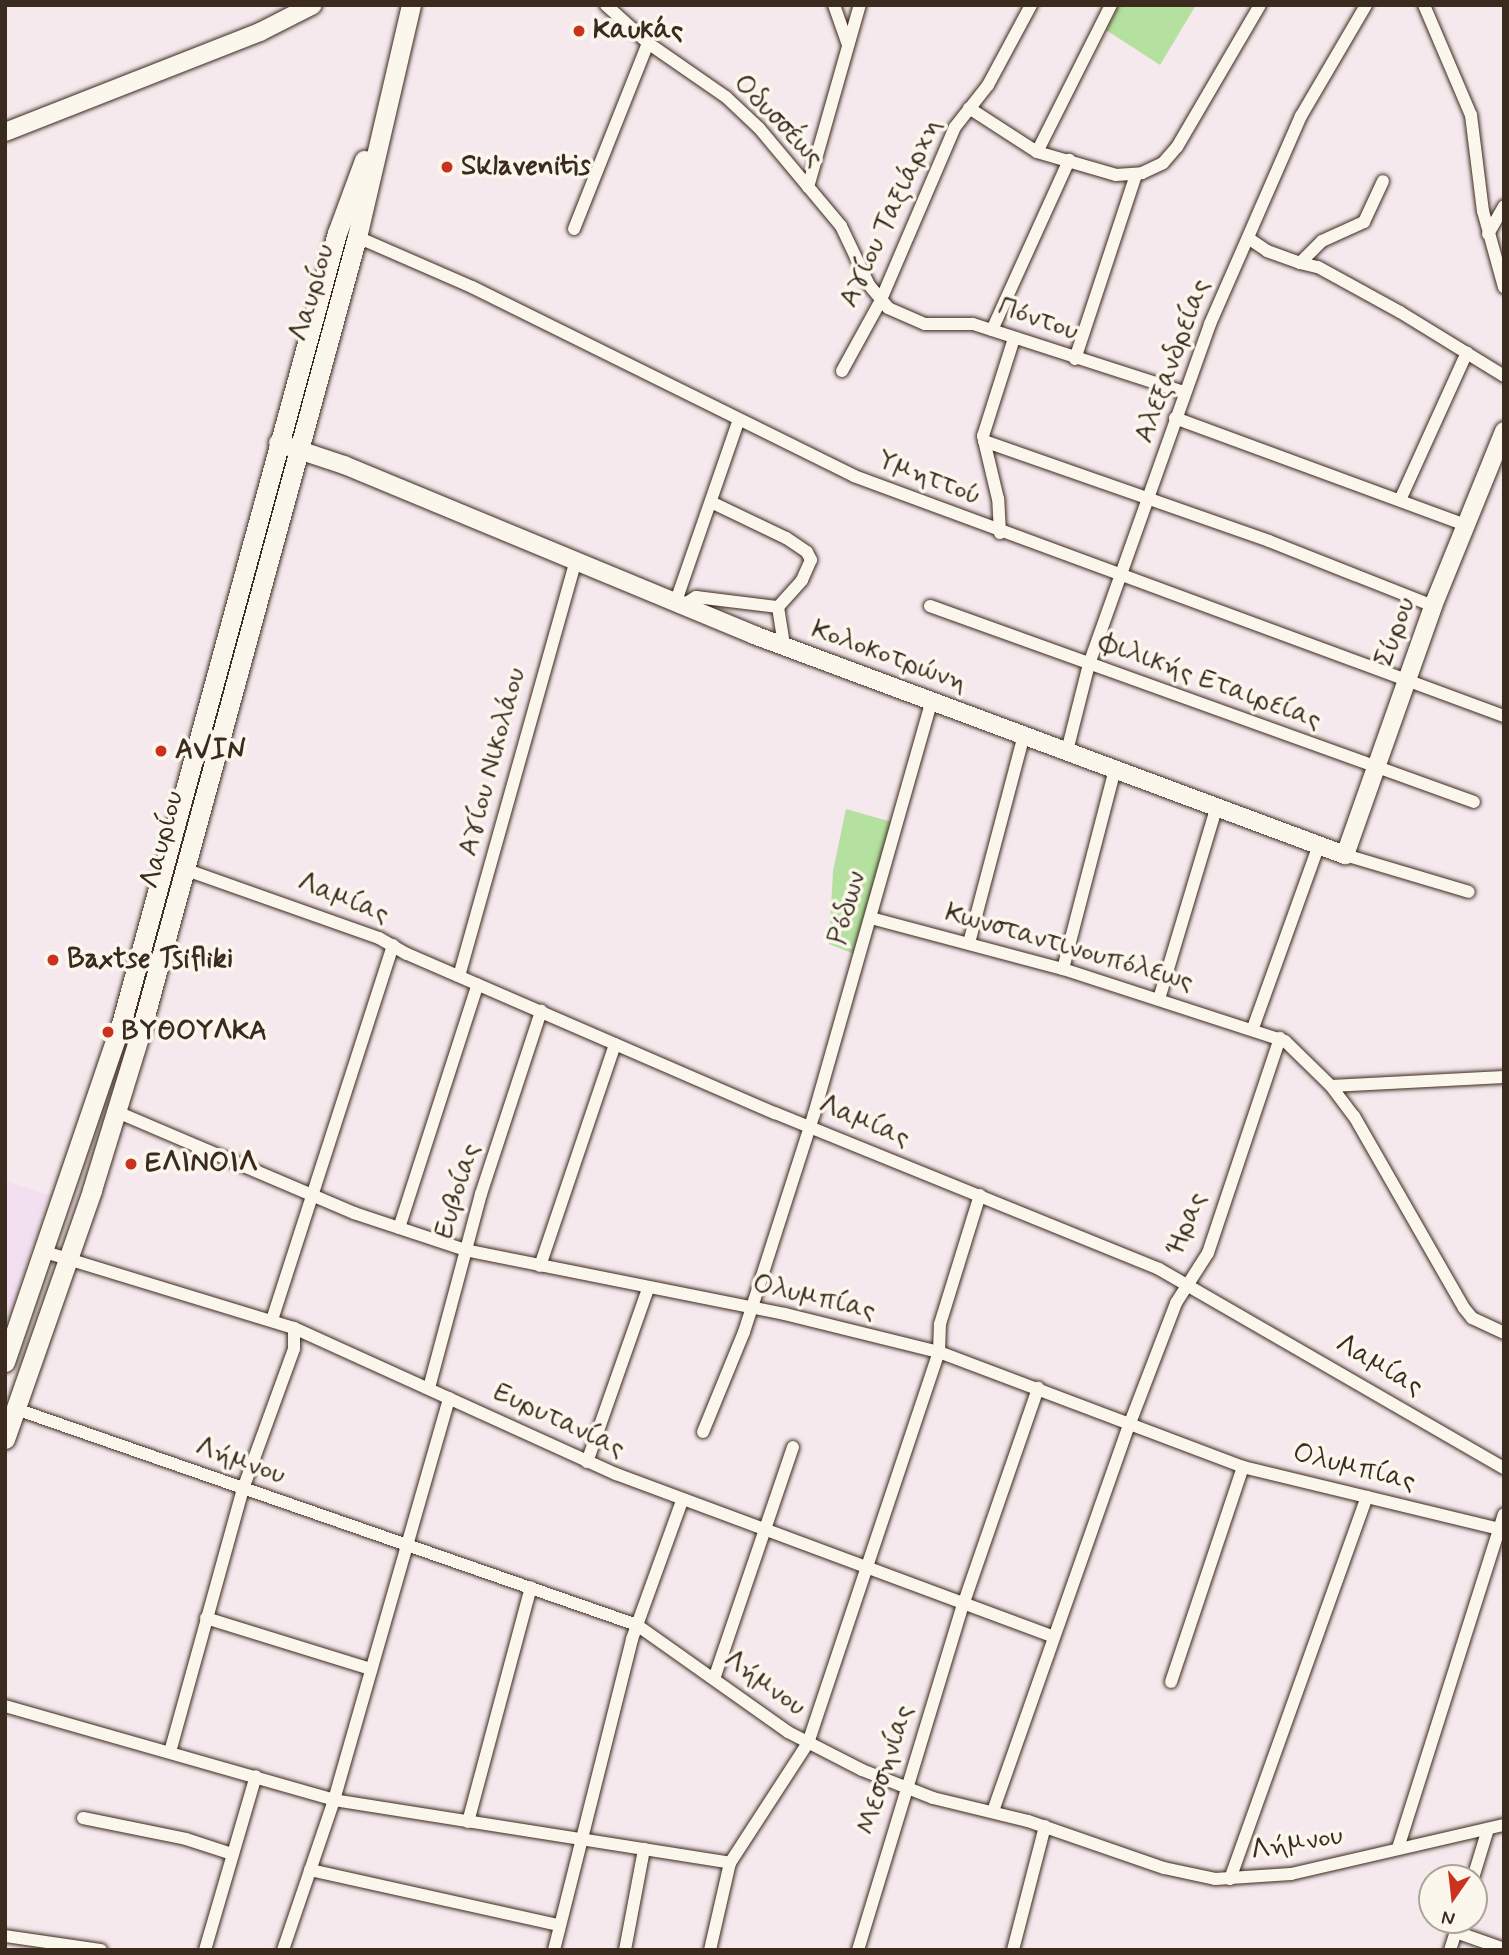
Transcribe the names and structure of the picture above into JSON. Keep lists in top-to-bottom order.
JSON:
{
  "streets": {
    "main road": ["Λαυρίου"],
    "street": [
      "Οδυσσέως",
      "Αγίου Ταξιάρχη",
      "Πόντου",
      "Αλεξανδρείας",
      "Υμηττού",
      "Σύρου",
      "Κολοκοτρώνη",
      "Φιλικής Εταιρείας",
      "Αγίου Νικολάου",
      "Λαμίας",
      "Ρόδων",
      "Κωνσταντινουπόλεως",
      "Ευβοίας",
      "Ήρας",
      "Ολυμπίας",
      "Ευρυτανίας",
      "Λήμνου",
      "Μεσσηνίας"
    ]
  },
  "crossings": [
    ["Οδυσσέως", "Αγίου Ταξιάρχη"],
    ["Οδυσσέως", "Πόντου"],
    ["Αγίου Ταξιάρχη", "Πόντου"],
    ["Λαυρίου", "Υμηττού"],
    ["Λαυρίου", "Κολοκοτρώνη"],
    ["Λαυρίου", "Λαμίας"],
    ["Λαυρίου", "Ολυμπίας"],
    ["Λαυρίου", "Ευρυτανίας"],
    ["Λαυρίου", "Λήμνου"],
    ["Πόντου", "Αλεξανδρείας"],
    ["Αλεξανδρείας", "Υμηττού"],
    ["Αλεξανδρείας", "Κολοκοτρώνη"],
    ["Αλεξανδρείας", "Φιλικής Εταιρείας"],
    ["Υμηττού", "Σύρου"],
    ["Σύρου", "Κολοκοτρώνη"],
    ["Σύρου", "Φιλικής Εταιρείας"],
    ["Κολοκοτρώνη", "Αγίου Νικολάου"],
    ["Κολοκοτρώνη", "Ρόδων"],
    ["Αγίου Νικολάου", "Λαμίας"],
    ["Λαμίας", "Ρόδων"],
    ["Λαμίας", "Ευβοίας"],
    ["Λαμίας", "Ήρας"],
    ["Ρόδων", "Κωνσταντινουπόλεως"],
    ["Ρόδων", "Ολυμπίας"],
    ["Κωνσταντινουπόλεως", "Ήρας"],
    ["Ευβοίας", "Ολυμπίας"],
    ["Ευβοίας", "Ευρυτανίας"],
    ["Ήρας", "Ολυμπίας"],
    ["Ήρας", "Ευρυτανίας"],
    ["Ήρας", "Λήμνου"],
    ["Ολυμπίας", "Μεσσηνίας"],
    ["Ευρυτανίας", "Μεσσηνίας"],
    ["Λήμνου", "Μεσσηνίας"]
  ],
  "places": [
    "Καυκάς",
    "Sklavenitis",
    "AVIN",
    "Baxtse Tsifliki",
    "ΒΥΘΟΥΛΚΑ",
    "ΕΛΙΝΟΙΛ"
  ],
  "north": "bottom"
}
